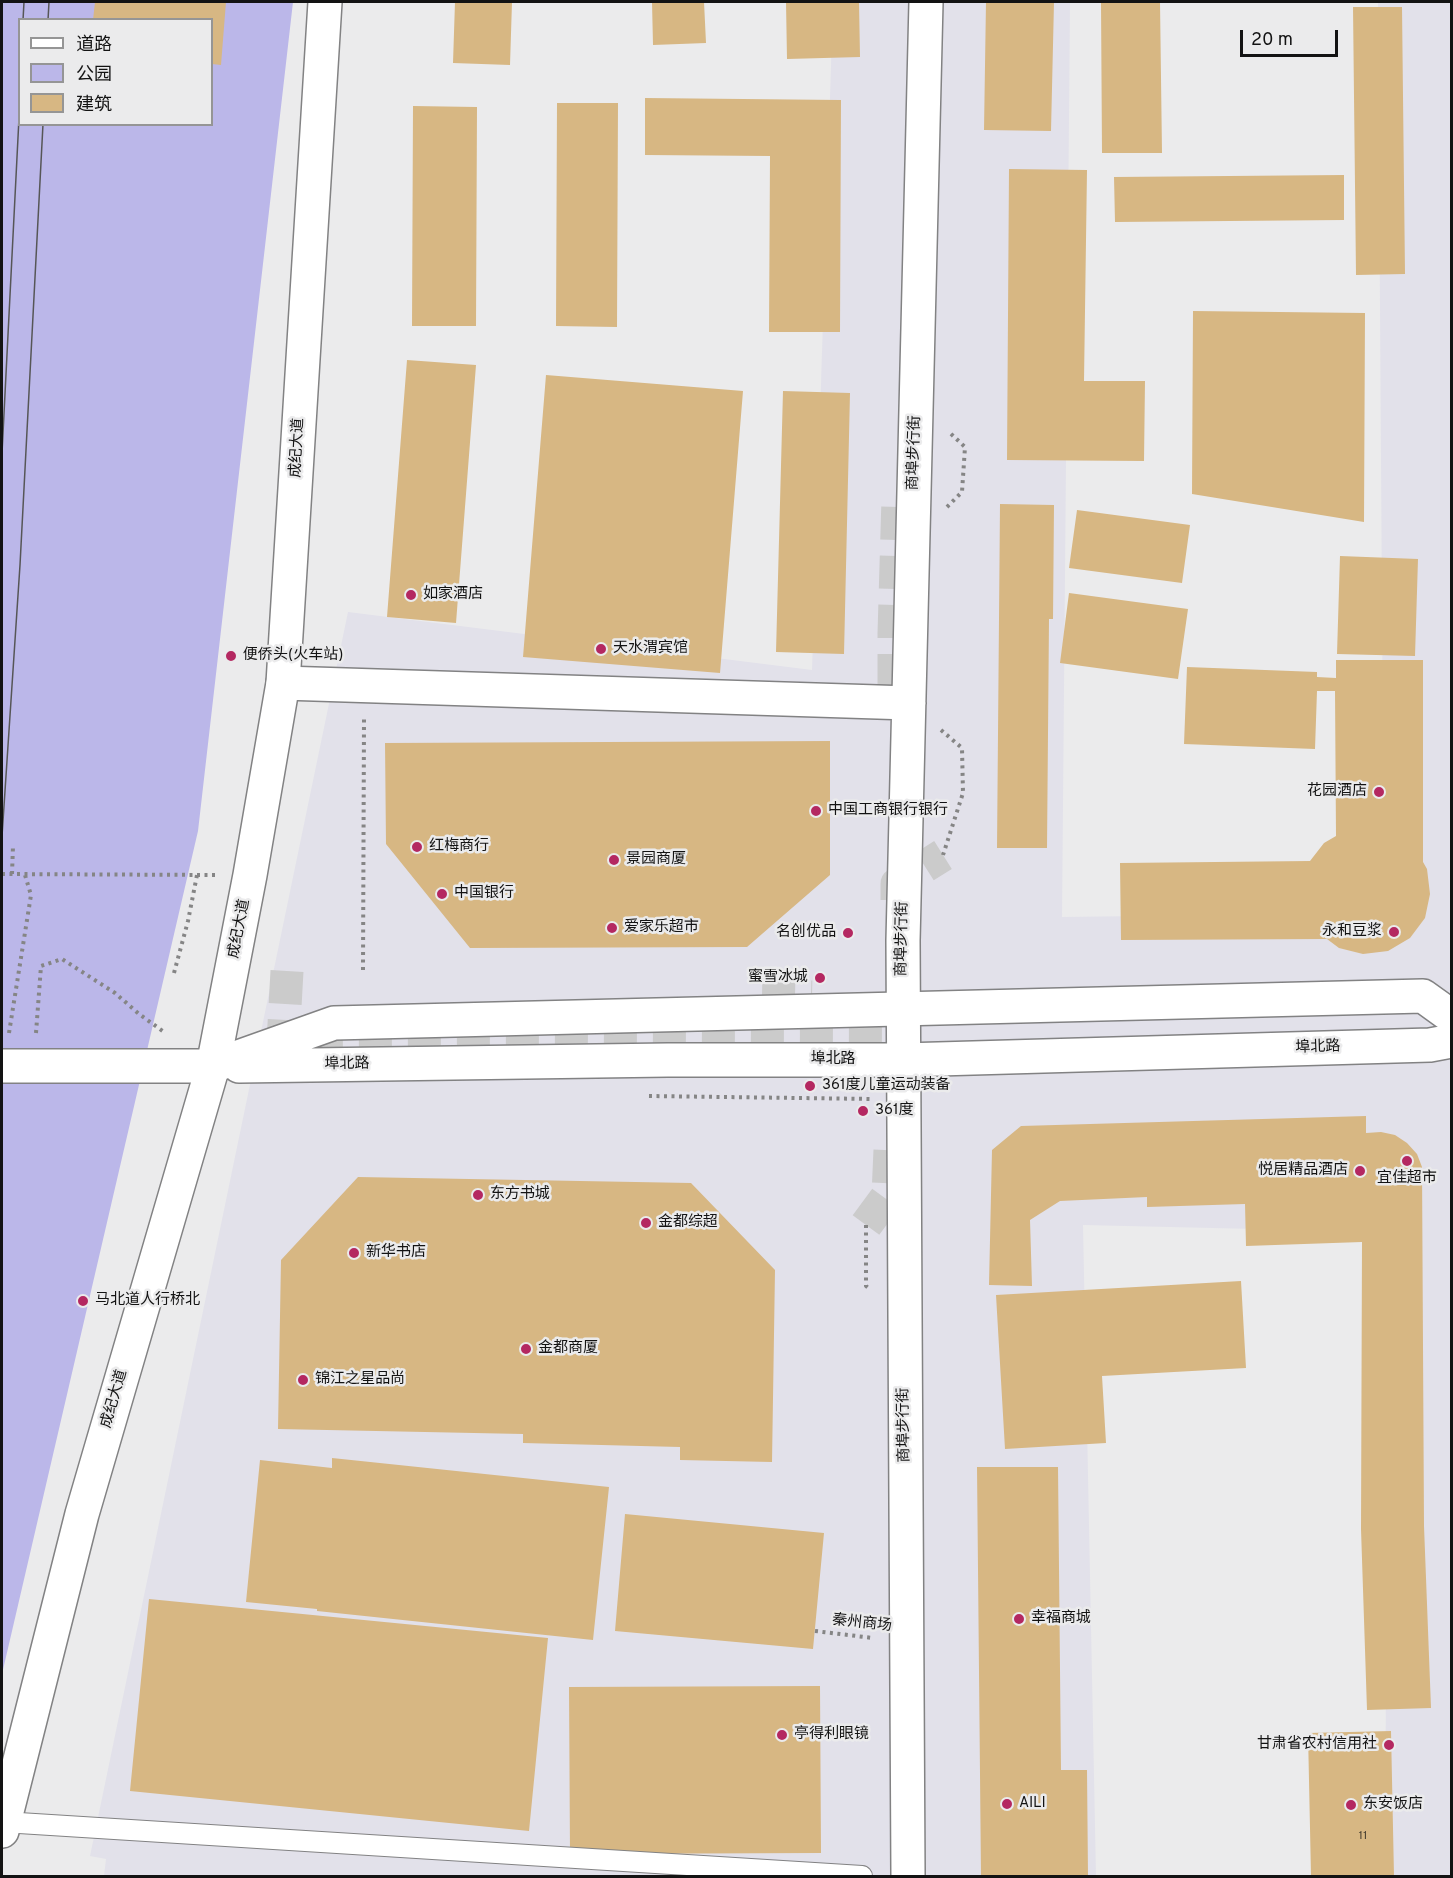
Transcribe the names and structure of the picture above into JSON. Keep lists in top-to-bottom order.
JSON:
{
  "streets": {
    "main road": ["成纪大道", "商埠步行街", "埠北路"],
    "path": ["秦州商场"]
  },
  "crossings": [
    ["成纪大道", "埠北路"],
    ["商埠步行街", "埠北路"],
    ["商埠步行街", "秦州商场"]
  ],
  "places": [
    "如家酒店",
    "天水渭宾馆",
    "便侨头(火车站)",
    "花园酒店",
    "中国工商银行银行",
    "红梅商行",
    "景园商厦",
    "中国银行",
    "爱家乐超市",
    "永和豆浆",
    "名创优品",
    "蜜雪冰城",
    "361度儿童运动装备",
    "361度",
    "宜佳超市",
    "悦居精品酒店",
    "东方书城",
    "金都综超",
    "新华书店",
    "马北道人行桥北",
    "金都商厦",
    "锦江之星品尚",
    "幸福商城",
    "亭得利眼镜",
    "甘肃省农村信用社",
    "AILI",
    "东安饭店"
  ],
  "house_numbers": ["11"],
  "legend": ["道路", "公园", "建筑"],
  "scale_bar": "20 m"
}
